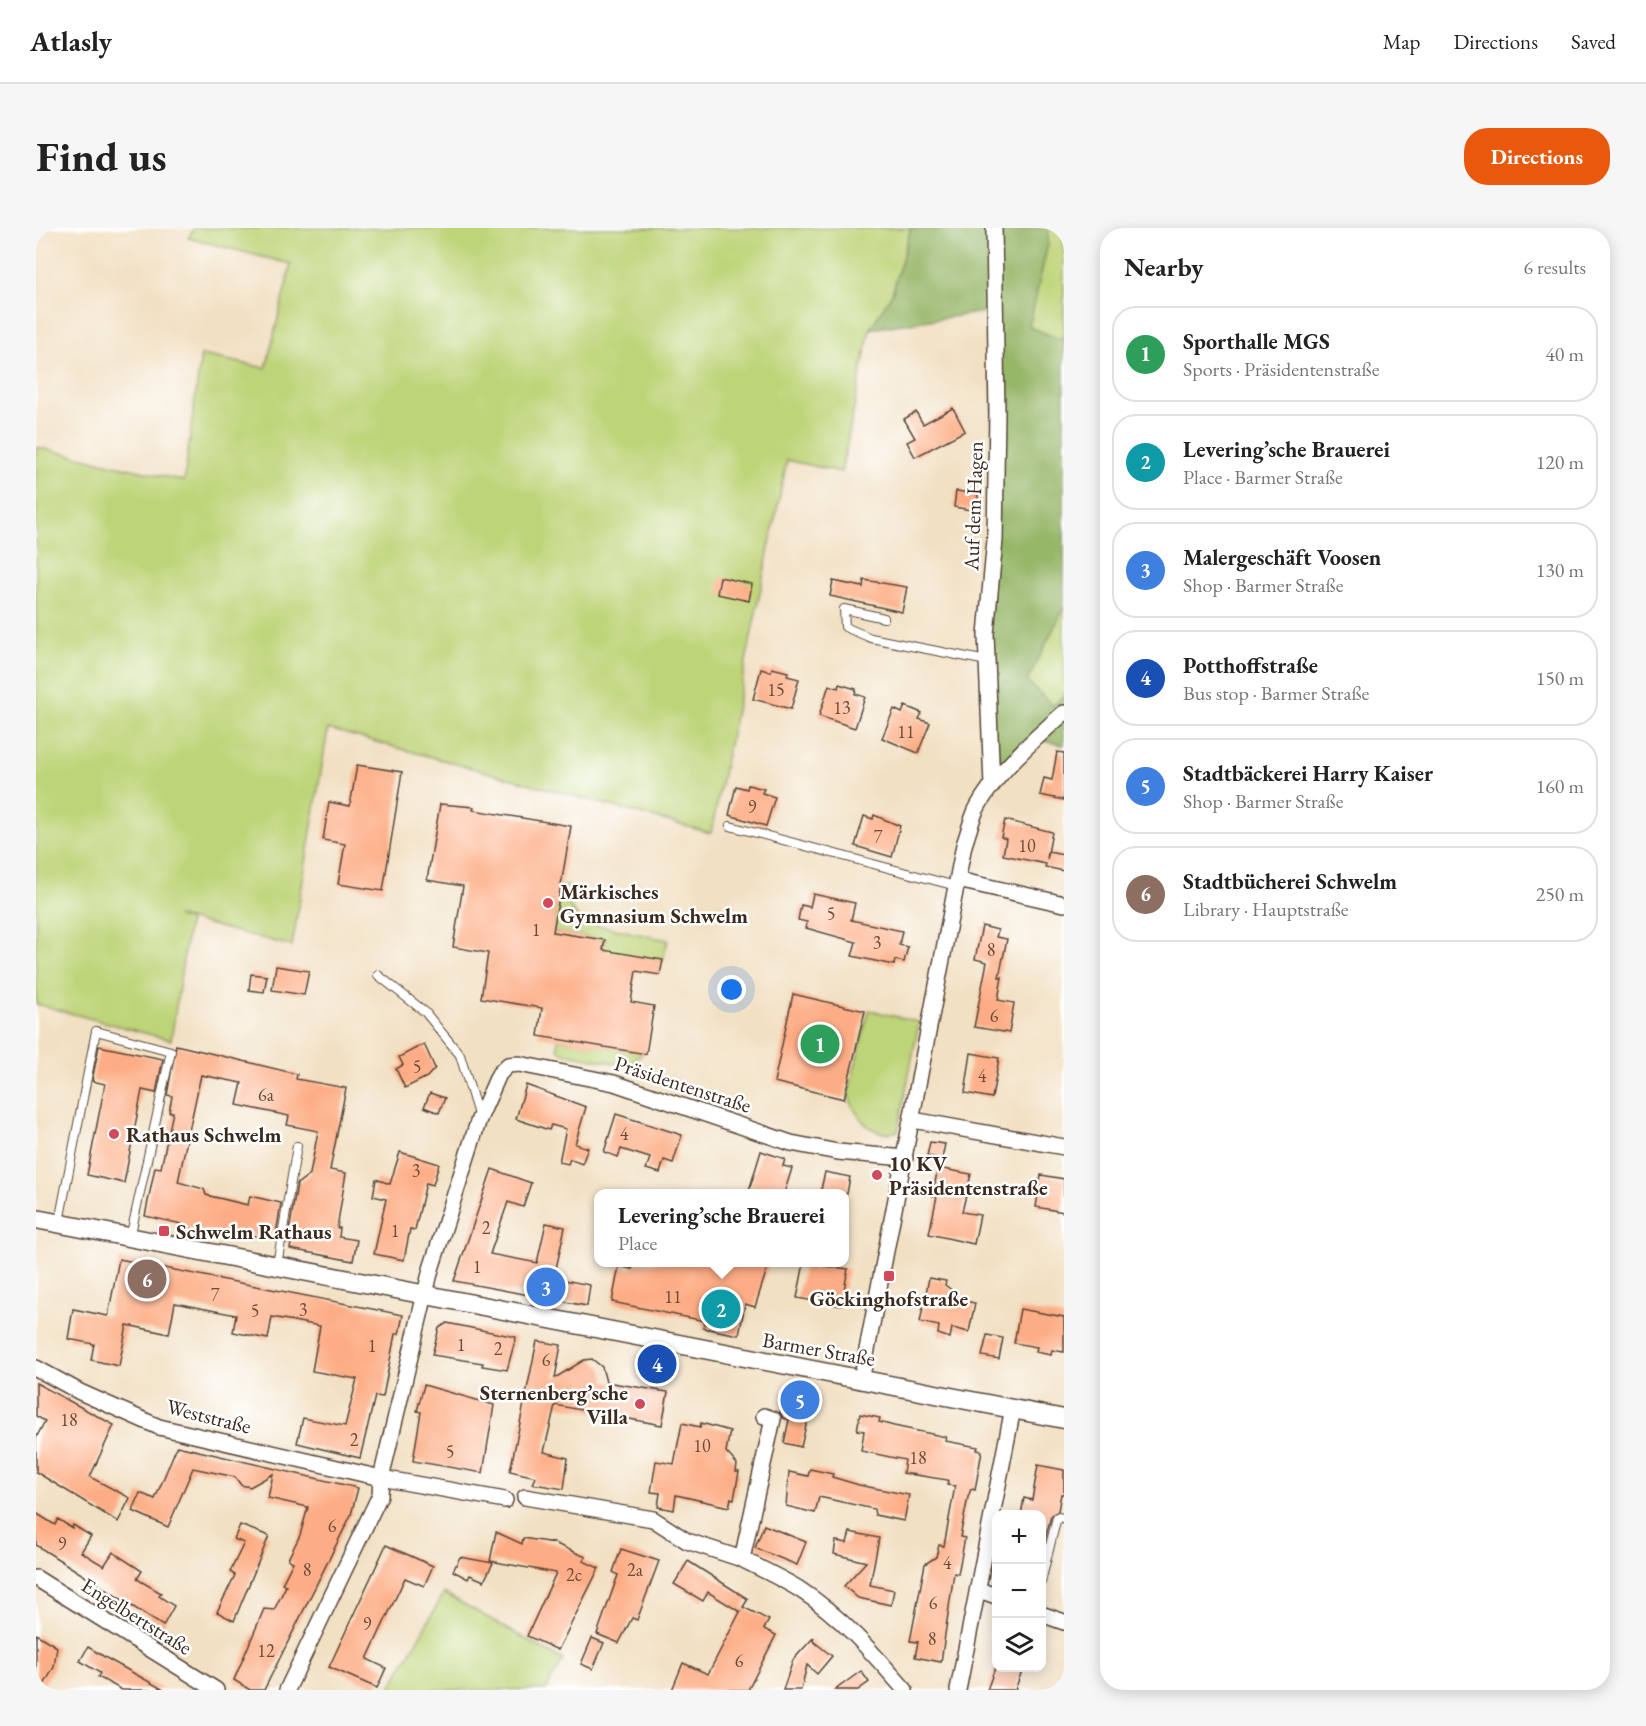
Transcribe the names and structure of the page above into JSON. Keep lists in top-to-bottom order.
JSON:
{
  "streets": {
    "street": [
      "Auf dem Hagen",
      "Präsidentenstraße",
      "Barmer Straße",
      "Weststraße",
      "Engelbertstraße"
    ]
  },
  "crossings": [
    ["Präsidentenstraße", "Barmer Straße"],
    ["Präsidentenstraße", "Weststraße"]
  ],
  "places": {
    "other": [
      "Märkisches Gymnasium Schwelm",
      "Rathaus Schwelm",
      "10 KV Präsidentenstraße",
      "Sternenberg’sche Villa"
    ],
    "transit": ["Schwelm Rathaus", "Göckinghofstraße"]
  },
  "house_numbers": [
    "15",
    "13",
    "11",
    "9",
    "7",
    "10",
    "5",
    "1",
    "3",
    "8",
    "6",
    "5",
    "4",
    "6a",
    "4",
    "3",
    "2",
    "1",
    "1",
    "7",
    "11",
    "3",
    "5",
    "1",
    "1",
    "2",
    "6",
    "18",
    "2",
    "10",
    "5",
    "18",
    "6",
    "9",
    "4",
    "8",
    "2a",
    "2c",
    "6",
    "9",
    "8",
    "12",
    "6"
  ],
  "page": {
    "header": "Atlasly",
    "nav": ["Map", "Directions", "Saved"],
    "buttons": "Directions",
    "title": "Find us",
    "heading": ["Nearby", "6 results"],
    "list": [
      {
        "mark": "1",
        "name": "Sporthalle MGS",
        "note": "Sports · Präsidentenstraße",
        "value": "40 m"
      },
      {
        "mark": "2",
        "name": "Levering’sche Brauerei",
        "note": "Place · Barmer Straße",
        "value": "120 m"
      },
      {
        "mark": "3",
        "name": "Malergeschäft Voosen",
        "note": "Shop · Barmer Straße",
        "value": "130 m"
      },
      {
        "mark": "4",
        "name": "Potthoffstraße",
        "note": "Bus stop · Barmer Straße",
        "value": "150 m"
      },
      {
        "mark": "5",
        "name": "Stadtbäckerei Harry Kaiser",
        "note": "Shop · Barmer Straße",
        "value": "160 m"
      },
      {
        "mark": "6",
        "name": "Stadtbücherei Schwelm",
        "note": "Library · Hauptstraße",
        "value": "250 m"
      }
    ],
    "pins": [
      "1",
      "6",
      "3",
      "2",
      "4",
      "5"
    ],
    "popup": ["Levering’sche Brauerei", "Place"],
    "map_buttons": ["+", "−"]
  }
}
